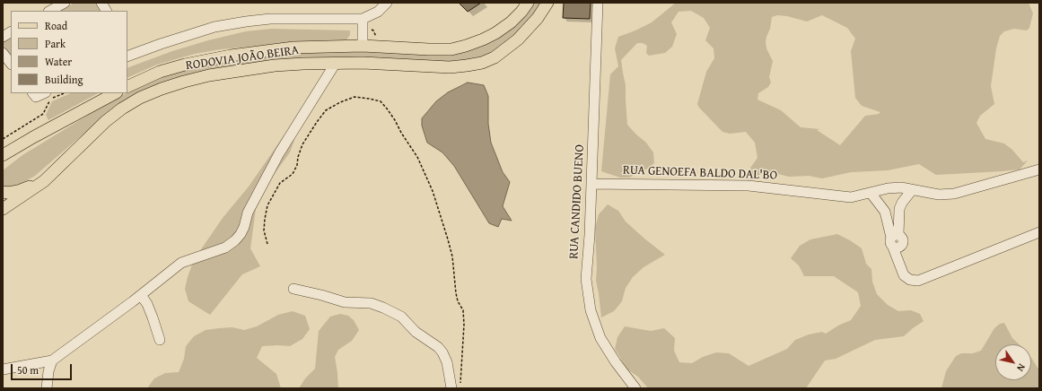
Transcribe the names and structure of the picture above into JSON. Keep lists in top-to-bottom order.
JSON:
{
  "streets": {
    "main road": ["RODOVIA JOÃO BEIRA"],
    "street": ["RUA GENOEFA BALDO DAL'BO", "RUA CANDIDO BUENO"]
  },
  "crossings": [
    ["RUA GENOEFA BALDO DAL'BO", "RUA CANDIDO BUENO"]
  ],
  "legend": [
    "Road",
    "Park",
    "Water",
    "Building"
  ],
  "scale_bar": "50 m",
  "north": "bottom right"
}
